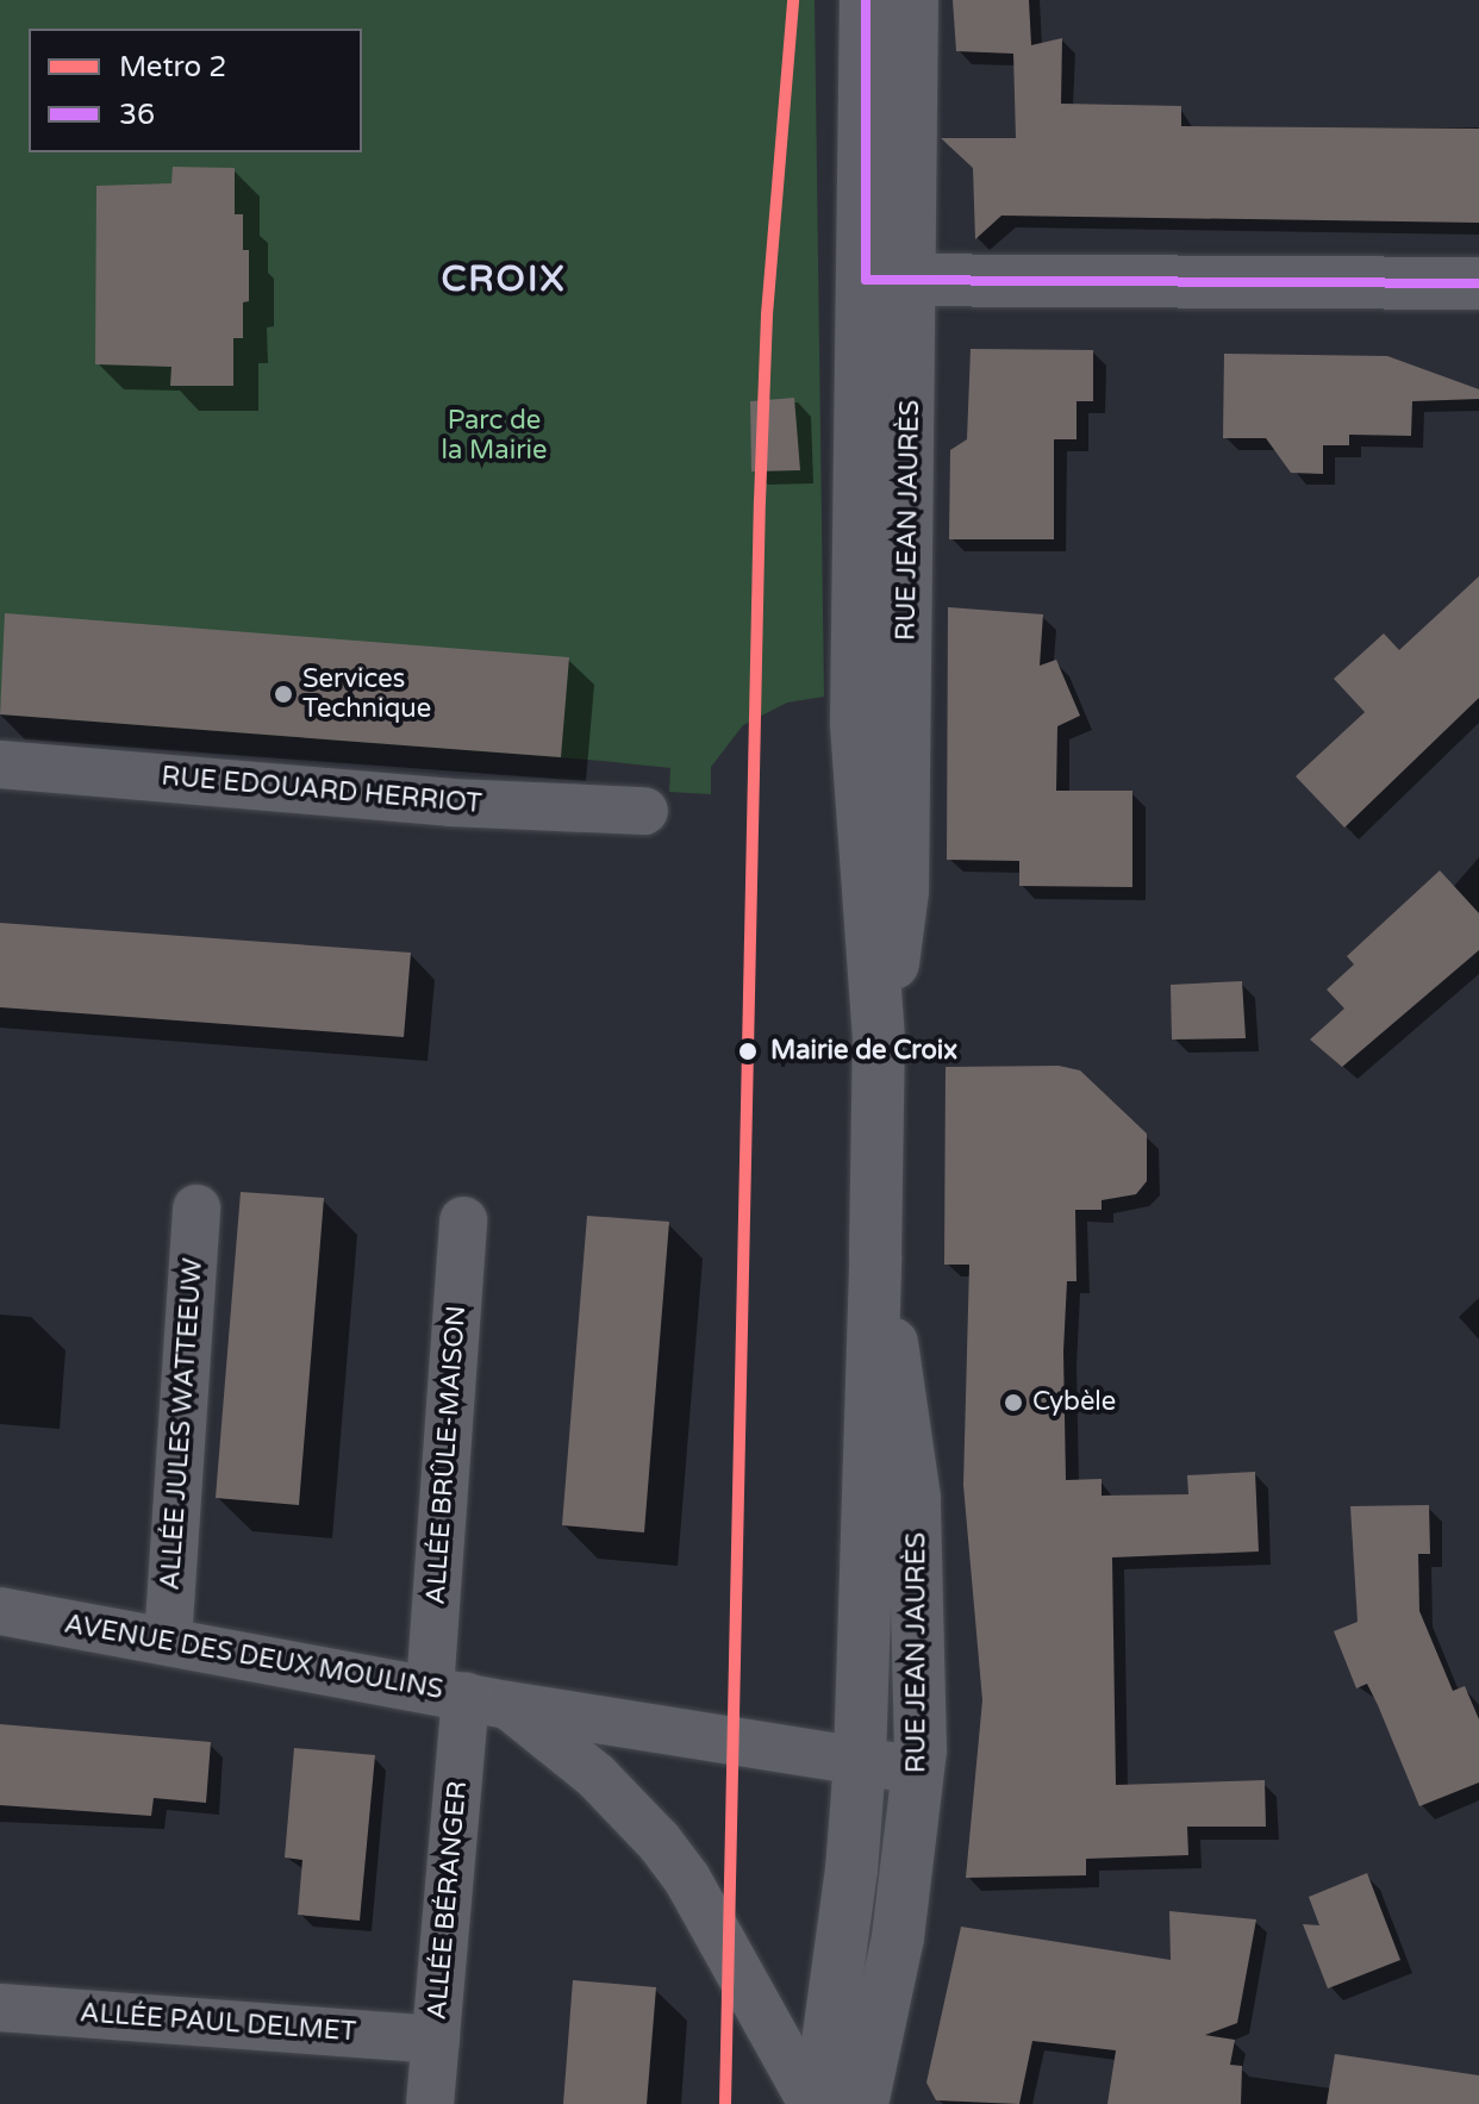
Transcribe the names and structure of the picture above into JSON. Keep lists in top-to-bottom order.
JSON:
{
  "streets": {
    "main road": ["RUE JEAN JAURÈS"],
    "street": [
      "RUE EDOUARD HERRIOT",
      "ALLÉE JULES WATTEEUW",
      "ALLÉE BRÛLE-MAISON",
      "AVENUE DES DEUX MOULINS",
      "ALLÉE BÉRANGER",
      "ALLÉE PAUL DELMET"
    ]
  },
  "crossings": [
    ["RUE JEAN JAURÈS", "AVENUE DES DEUX MOULINS"],
    ["ALLÉE JULES WATTEEUW", "AVENUE DES DEUX MOULINS"],
    ["ALLÉE BRÛLE-MAISON", "AVENUE DES DEUX MOULINS"],
    ["ALLÉE BRÛLE-MAISON", "ALLÉE BÉRANGER"],
    ["AVENUE DES DEUX MOULINS", "ALLÉE BÉRANGER"],
    ["ALLÉE BÉRANGER", "ALLÉE PAUL DELMET"]
  ],
  "districts": ["CROIX"],
  "parks": ["Parc de la Mairie"],
  "places": ["Services Technique", "Mairie de Croix", "Cybèle"],
  "lines": ["metro line 2", "transit line 36"],
  "legend": ["Metro 2", "36"]
}
